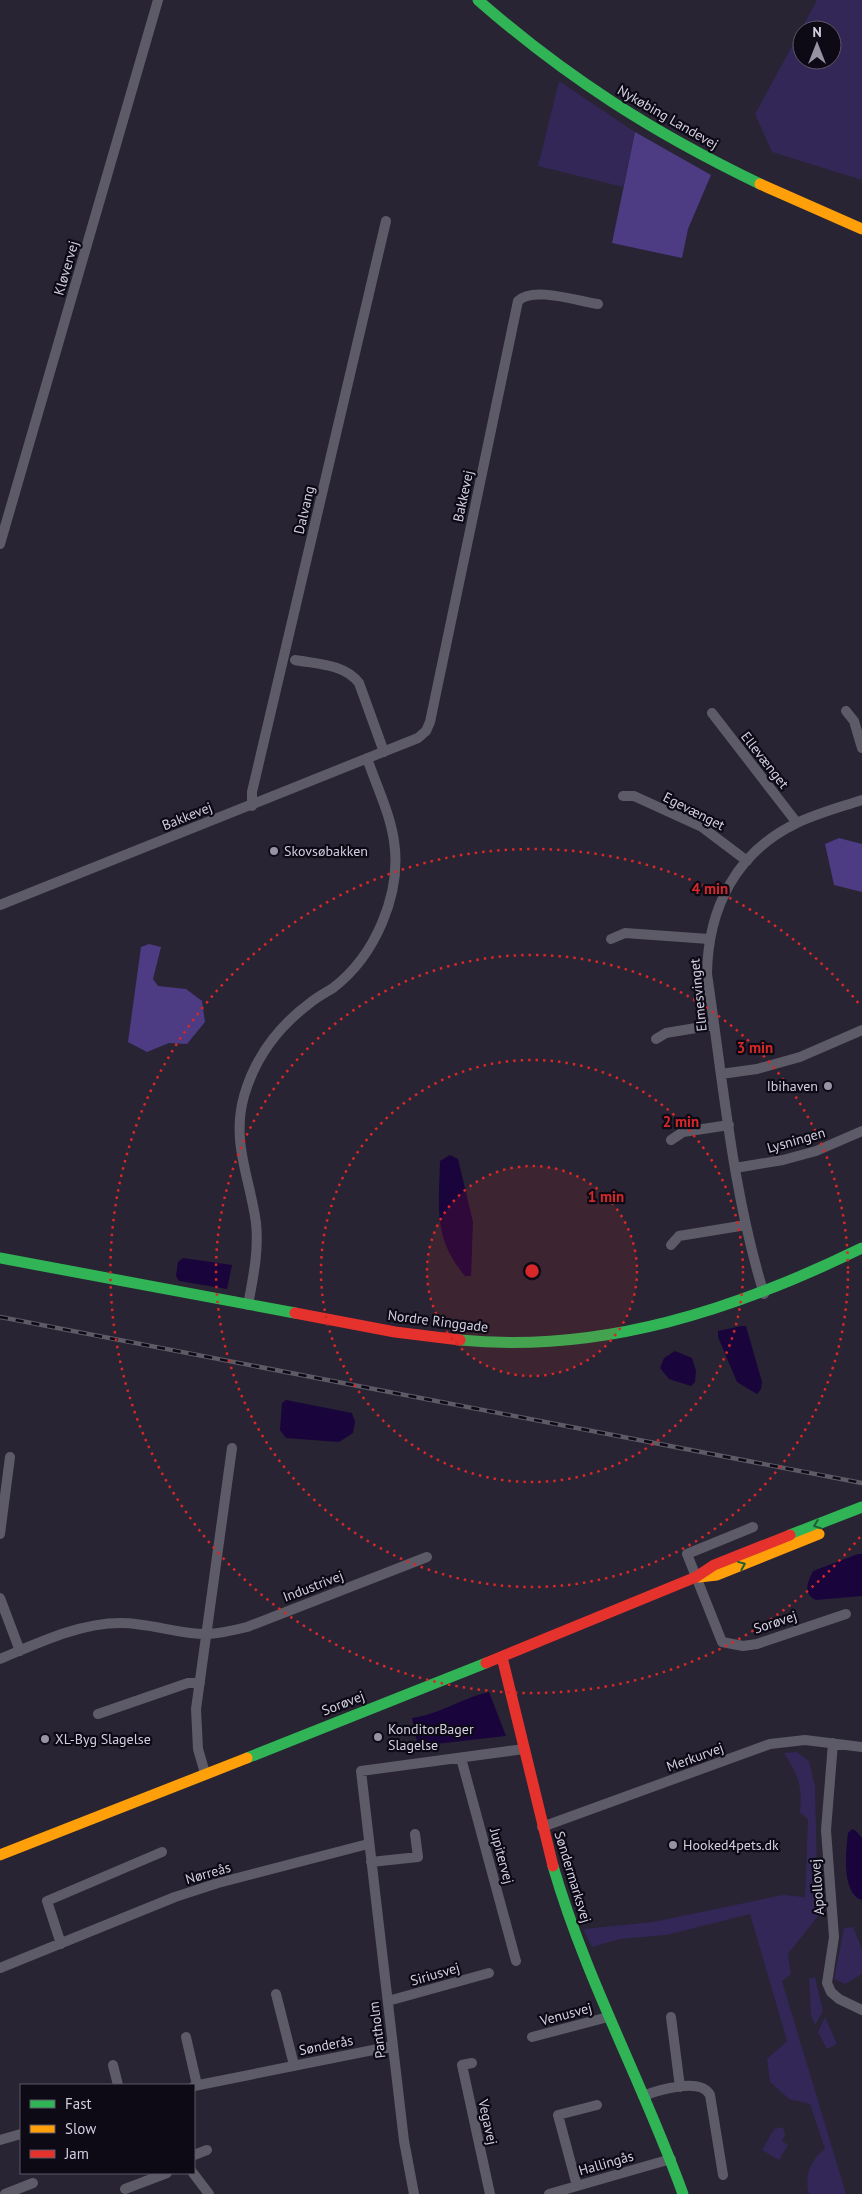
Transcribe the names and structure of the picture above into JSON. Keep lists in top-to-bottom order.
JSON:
{
  "streets": {
    "street": [
      "Nykøbing Landevej",
      "Kløvervej",
      "Bakkevej",
      "Dalvang",
      "Ellevænget",
      "Egevænget",
      "Elmesvinget",
      "Lysningen",
      "Nordre Ringgade",
      "Industrivej",
      "Sorøvej",
      "Merkurvej",
      "Jupitervej",
      "Nørreås",
      "Søndermarksvej",
      "Apollovej",
      "Siriusvej",
      "Venusvej",
      "Pantholm",
      "Sønderås",
      "Vegavej",
      "Hallingås"
    ]
  },
  "crossings": [
    ["Bakkevej", "Dalvang"],
    ["Ellevænget", "Elmesvinget"],
    ["Egevænget", "Elmesvinget"],
    ["Elmesvinget", "Lysningen"],
    ["Elmesvinget", "Nordre Ringgade"],
    ["Sorøvej", "Søndermarksvej"],
    ["Merkurvej", "Søndermarksvej"],
    ["Merkurvej", "Apollovej"],
    ["Jupitervej", "Pantholm"],
    ["Nørreås", "Pantholm"],
    ["Søndermarksvej", "Venusvej"],
    ["Søndermarksvej", "Pantholm"],
    ["Søndermarksvej", "Hallingås"],
    ["Siriusvej", "Pantholm"],
    ["Pantholm", "Sønderås"]
  ],
  "places": [
    "Skovsøbakken",
    "Ibihaven",
    "KonditorBager Slagelse",
    "XL-Byg Slagelse",
    "Hooked4pets.dk"
  ],
  "legend": ["Fast", "Slow", "Jam"],
  "north": "top",
  "rings": [
    "4 min",
    "3 min",
    "2 min",
    "1 min"
  ]
}
